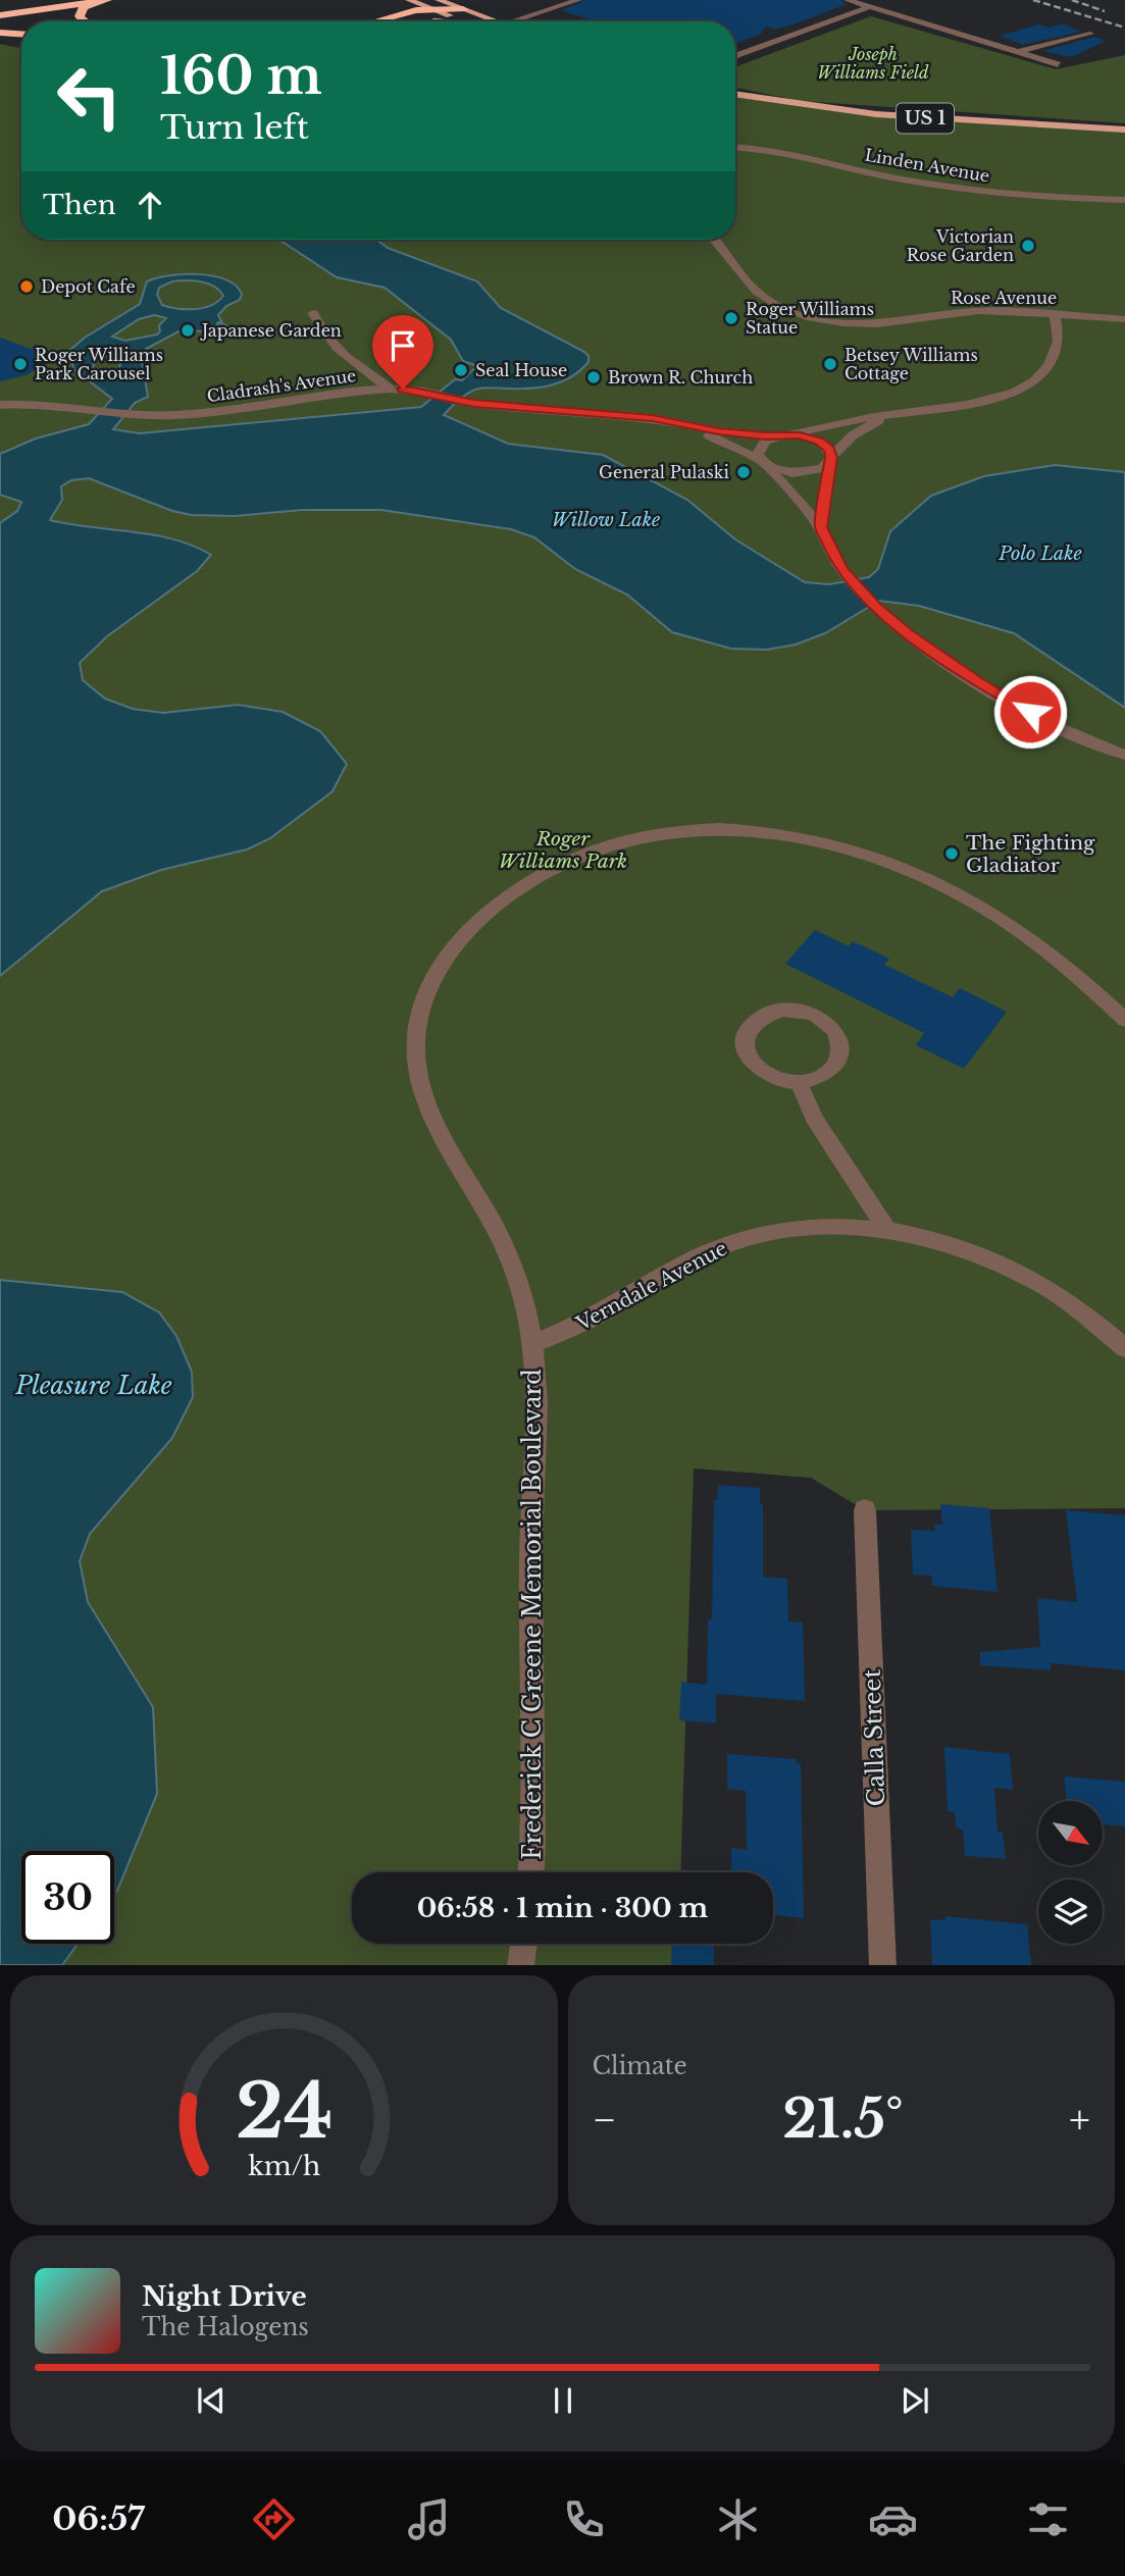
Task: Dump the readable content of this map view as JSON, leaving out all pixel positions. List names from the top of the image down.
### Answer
{
  "streets": {
    "main road": ["US 1"],
    "street": [
      "Linden Avenue",
      "Rose Avenue",
      "Cladrash's Avenue",
      "Verndale Avenue",
      "Frederick C Greene Memorial Boulevard",
      "Calla Street"
    ]
  },
  "crossings": [
    ["Verndale Avenue", "Frederick C Greene Memorial Boulevard"]
  ],
  "water": ["Willow Lake", "Polo Lake", "Pleasure Lake"],
  "parks": ["Joseph Williams Field", "Roger Williams Park"],
  "places": [
    "Victorian Rose Garden",
    "Depot Cafe",
    "Roger Williams Statue",
    "Japanese Garden",
    "Roger Williams Park Carousel",
    "Betsey Williams Cottage",
    "Seal House",
    "Brown R. Church",
    "General Pulaski",
    "The Fighting Gladiator"
  ],
  "north": "bottom right",
  "page": {
    "turn": ["160 m", "Turn left"],
    "then": "Then",
    "limit": "30",
    "trip": "06:58 · 1 min · 300 m",
    "tile": "Climate",
    "heat": ["−", "21.5°", "+"],
    "song": ["Night Drive", "The Halogens"],
    "tabs": "06:57",
    "gauge": ["24", "km/h"]
  }
}
